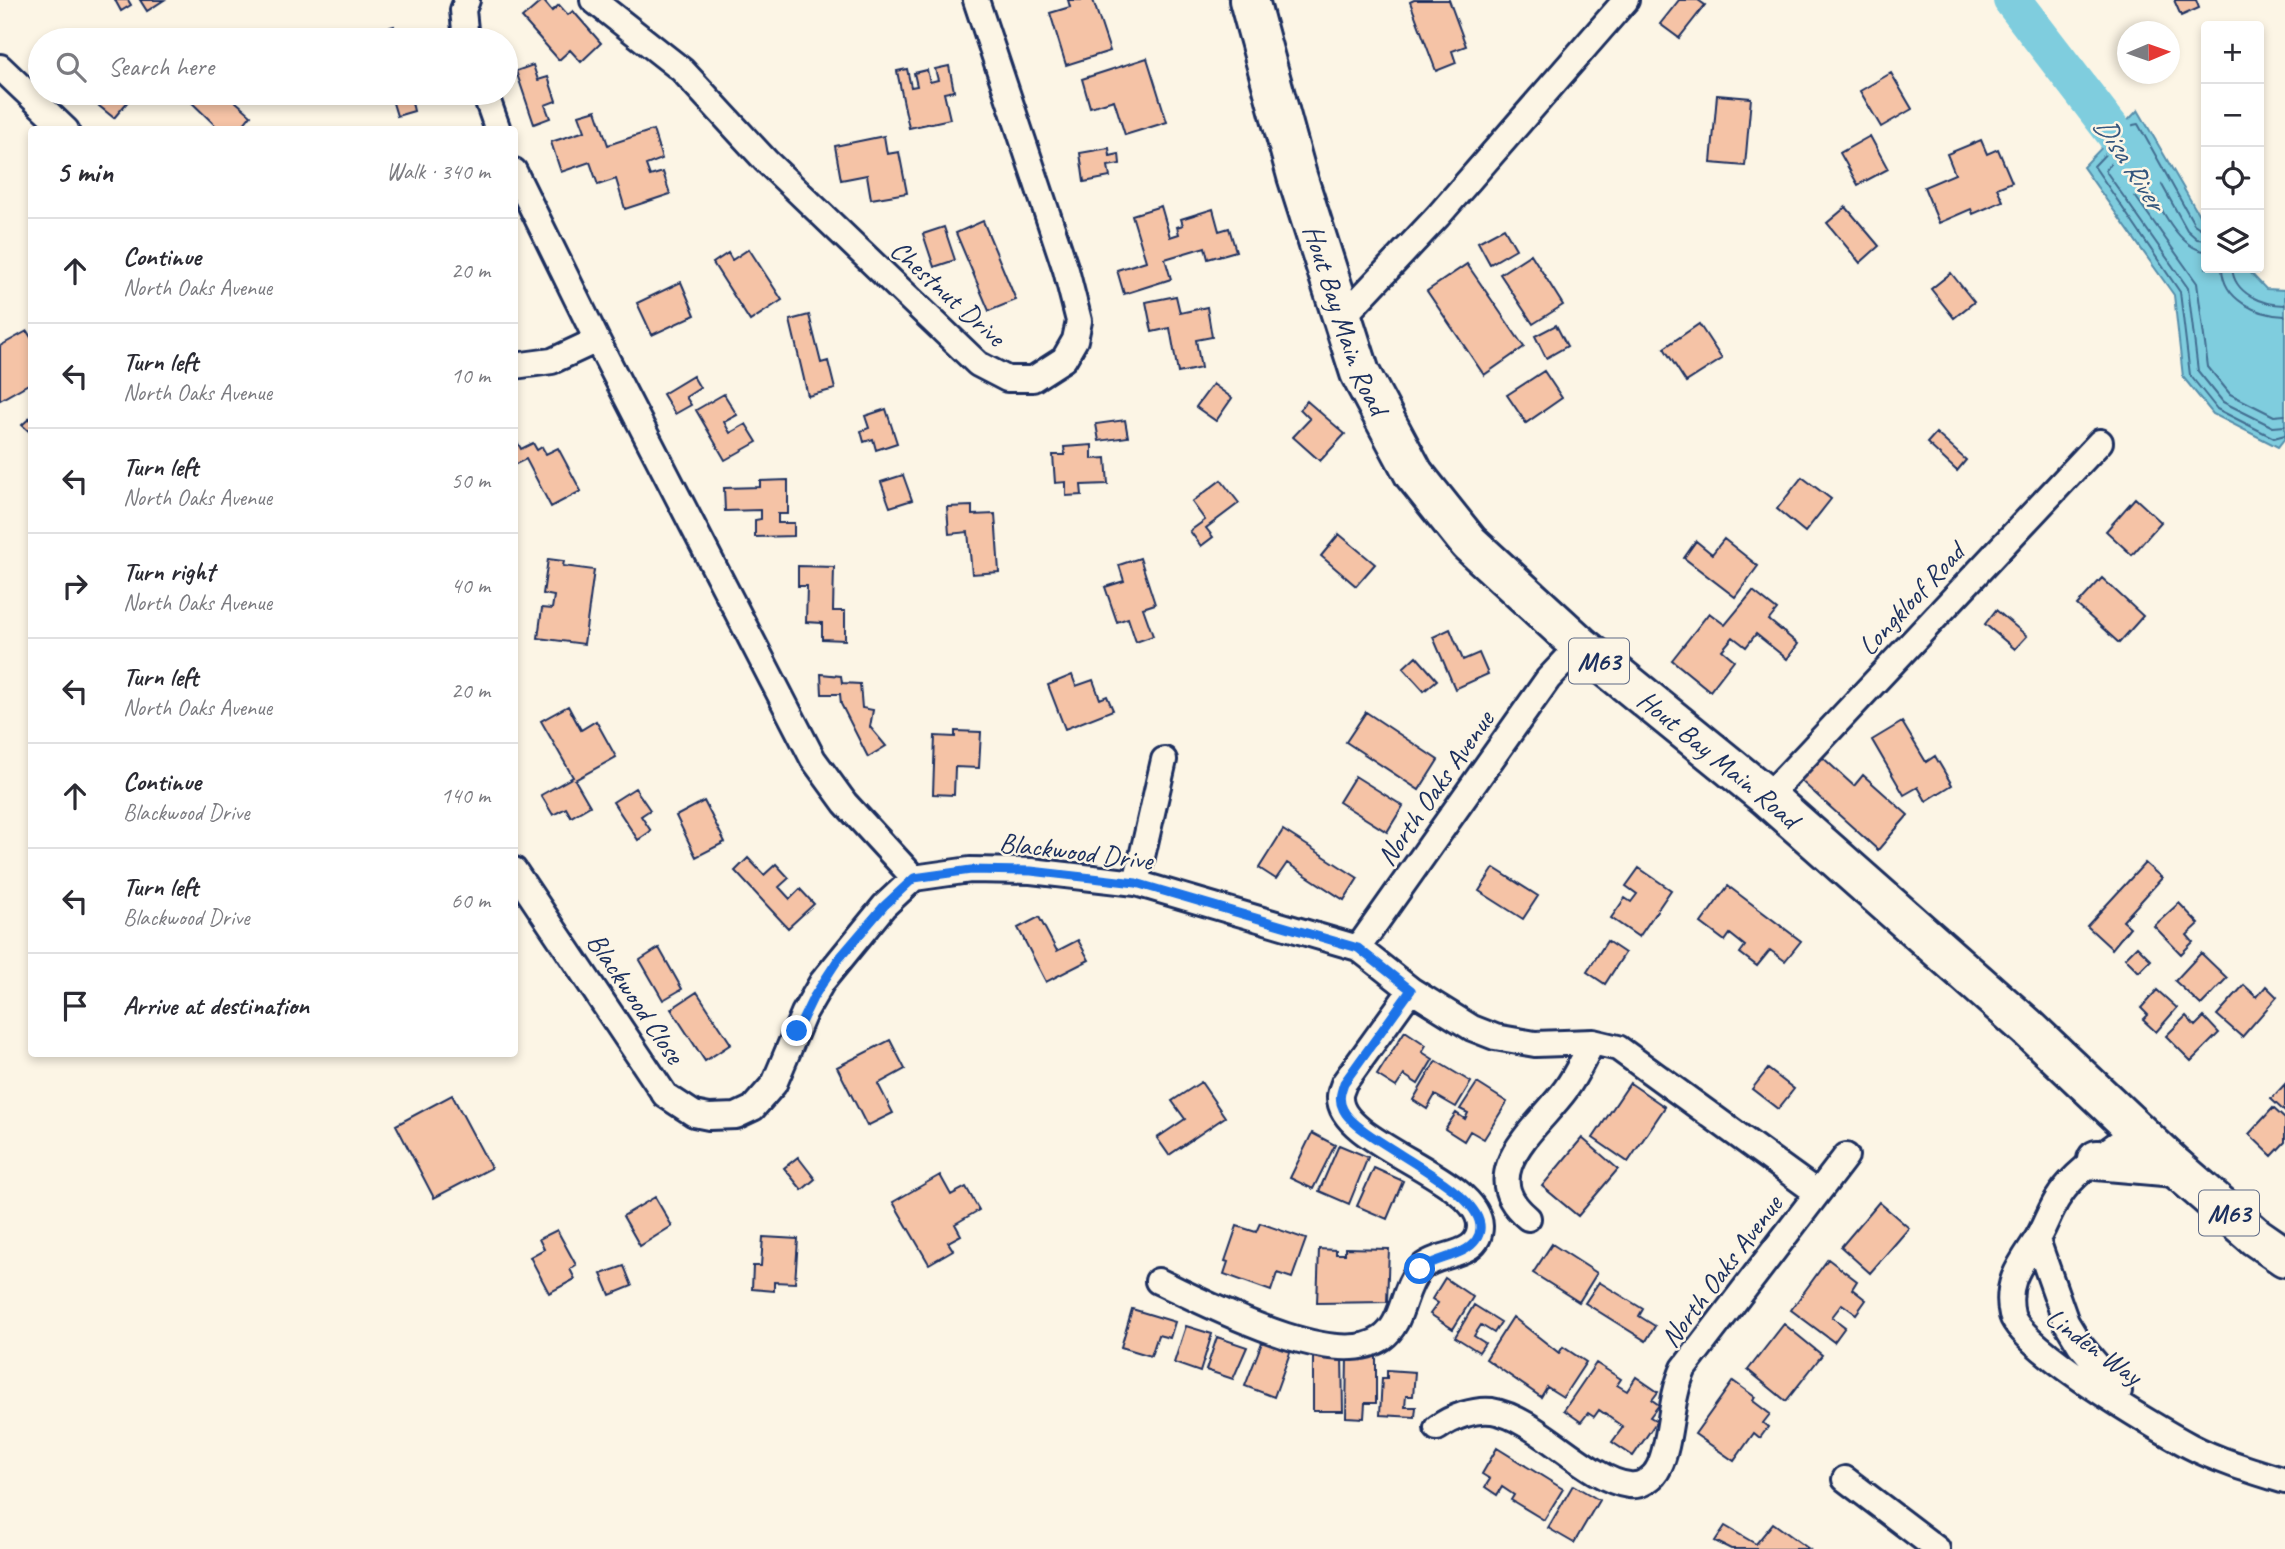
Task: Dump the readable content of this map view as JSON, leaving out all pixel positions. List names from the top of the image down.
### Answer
{
  "streets": {
    "main road": ["Hout Bay Main Road", "M63"],
    "street": [
      "Chestnut Drive",
      "Longkloof Road",
      "North Oaks Avenue",
      "Blackwood Drive",
      "Blackwood Close",
      "Linden Way"
    ]
  },
  "crossings": [
    ["Hout Bay Main Road", "Longkloof Road"],
    ["Hout Bay Main Road", "North Oaks Avenue"],
    ["Hout Bay Main Road", "Linden Way"],
    ["North Oaks Avenue", "Blackwood Drive"],
    ["Blackwood Drive", "Blackwood Close"]
  ],
  "water": ["Disa River"],
  "north": "right",
  "page": {
    "map_buttons": ["+", "−"],
    "search": "Search here",
    "heading": ["5 min", "Walk · 340 m"],
    "list": [
      ["Continue", "North Oaks Avenue", "20 m"],
      ["Turn left", "North Oaks Avenue", "10 m"],
      ["Turn left", "North Oaks Avenue", "50 m"],
      ["Turn right", "North Oaks Avenue", "40 m"],
      ["Turn left", "North Oaks Avenue", "20 m"],
      ["Continue", "Blackwood Drive", "140 m"],
      ["Turn left", "Blackwood Drive", "60 m"],
      "Arrive at destination"
    ]
  }
}
